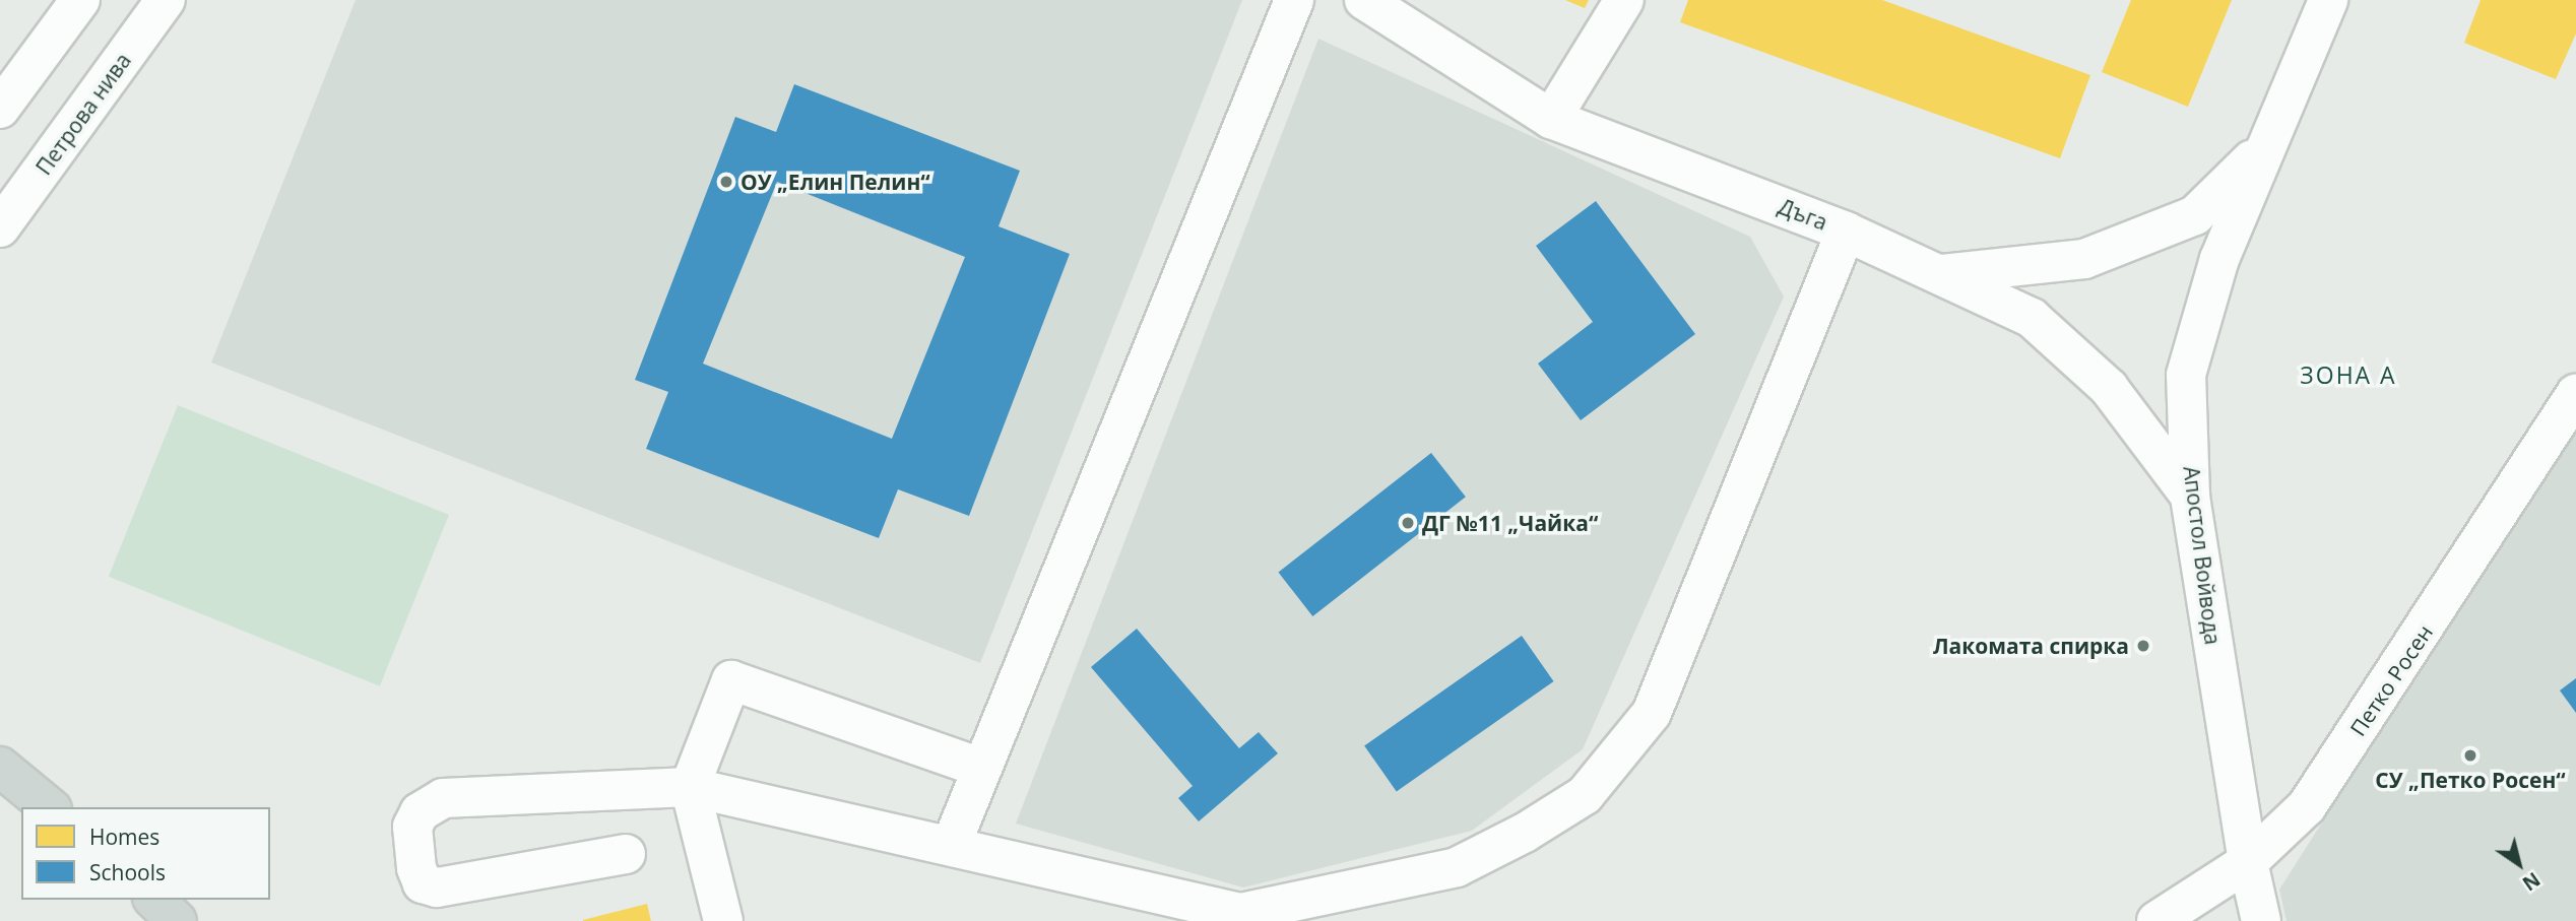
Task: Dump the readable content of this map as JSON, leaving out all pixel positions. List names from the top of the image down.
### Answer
{
  "streets": {
    "street": [
      "Петрова нива",
      "Дъга",
      "Апостол Войвода",
      "Петко Росен"
    ]
  },
  "crossings": [
    ["Дъга", "Апостол Войвода"],
    ["Апостол Войвода", "Петко Росен"]
  ],
  "districts": ["ЗОНА А"],
  "places": [
    "ОУ „Елин Пелин“",
    "ДГ №11 „Чайка“",
    "Лакомата спирка",
    "СУ „Петко Росен“"
  ],
  "legend": ["Homes", "Schools"],
  "north": "bottom right"
}
